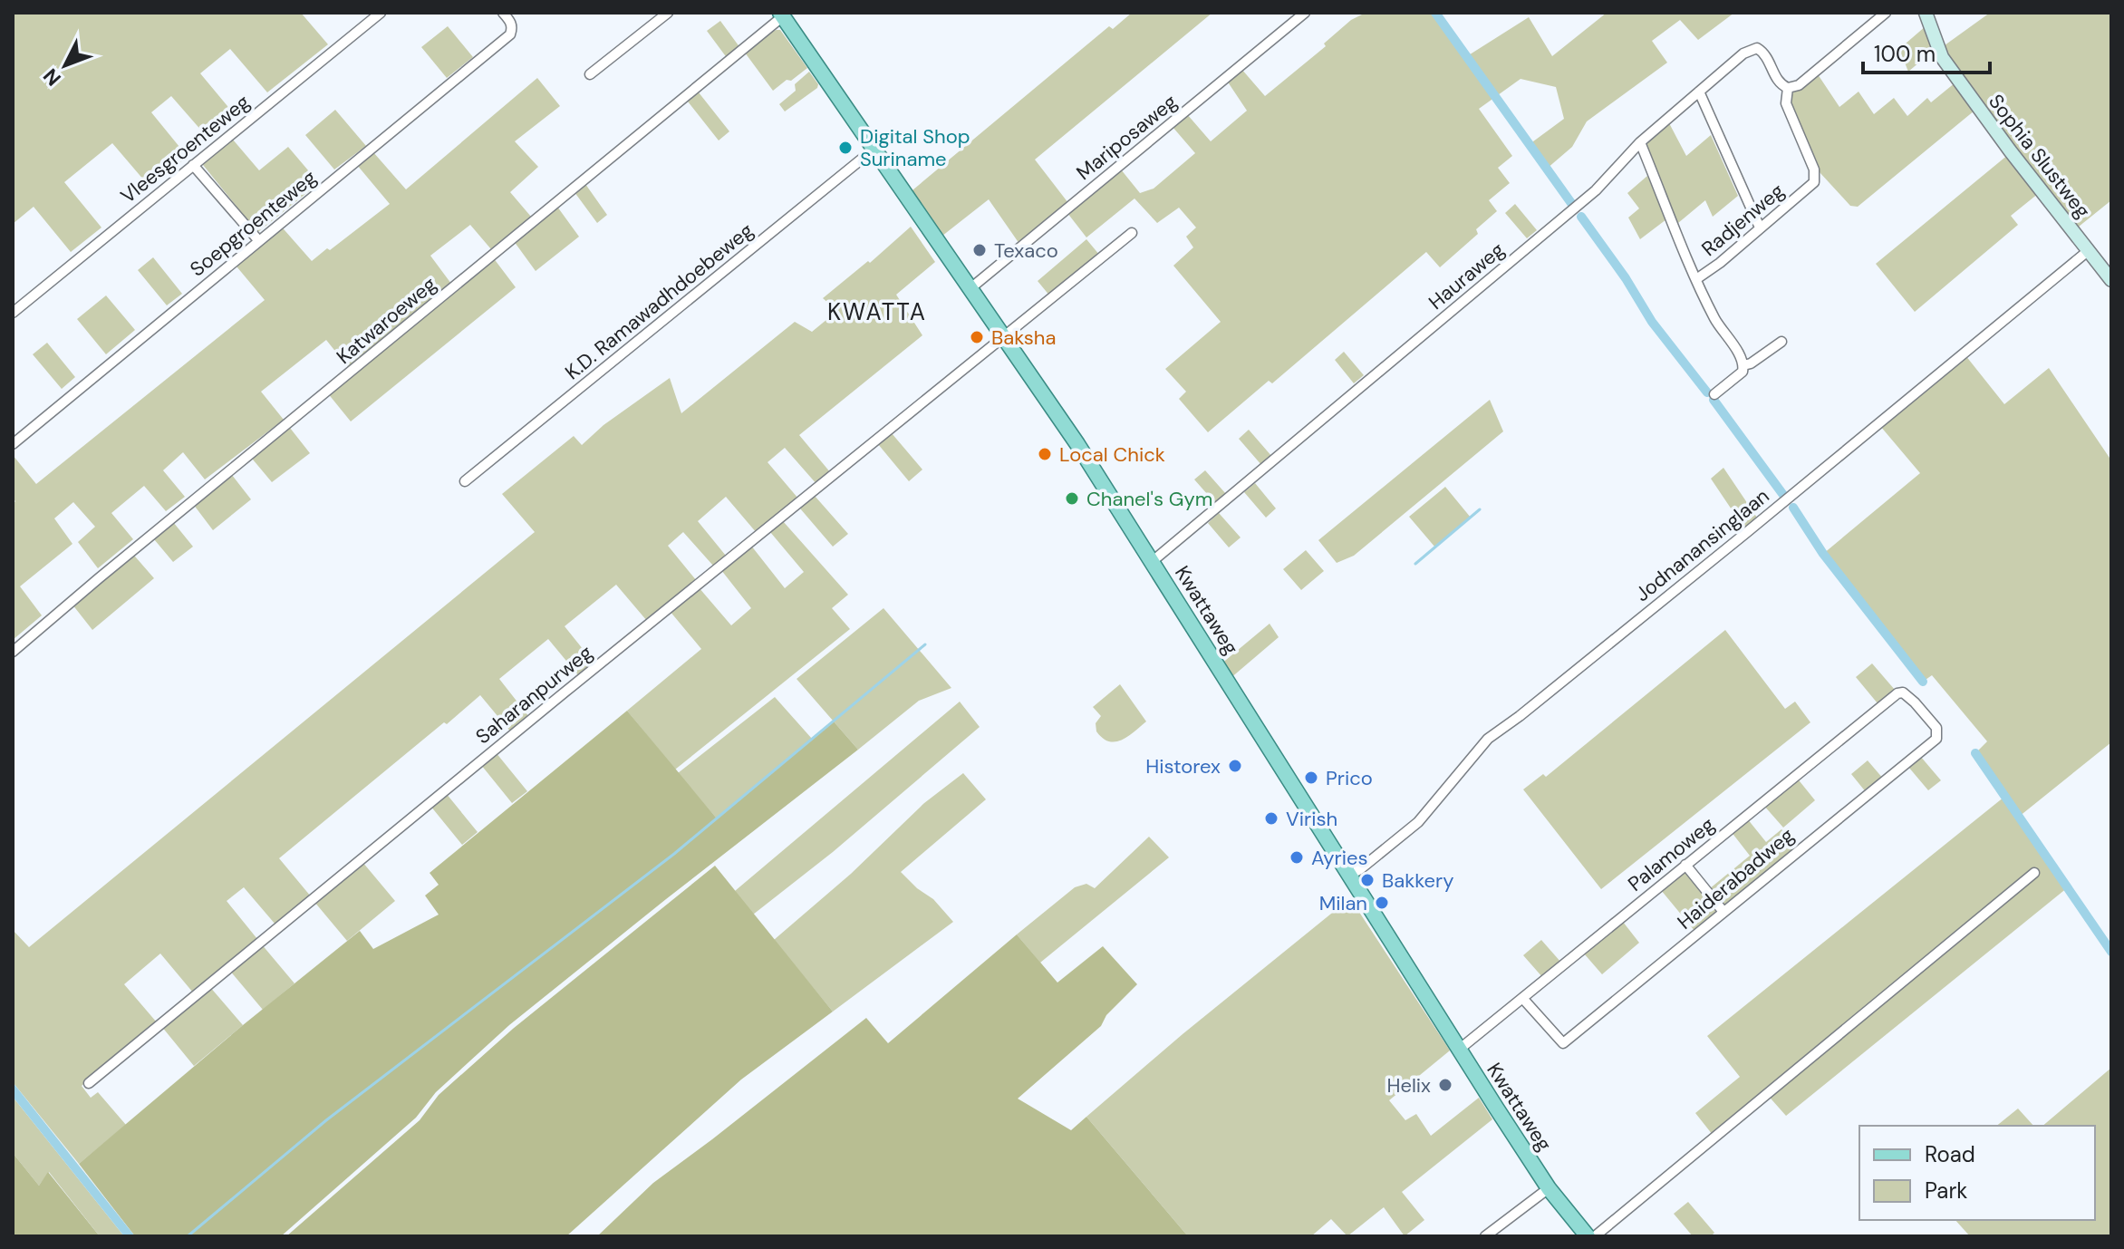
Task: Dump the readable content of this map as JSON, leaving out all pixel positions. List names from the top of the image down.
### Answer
{
  "streets": {
    "main road": ["Kwattaweg"],
    "street": [
      "Mariposaweg",
      "Vleesgroenteweg",
      "Sophia Slustweg",
      "Radjenweg",
      "Soepgroenteweg",
      "Hauraweg",
      "K.D. Ramawadhdoebeweg",
      "Katwaroeweg",
      "Jodnanansinglaan",
      "Saharanpurweg",
      "Palamoweg",
      "Haiderabadweg"
    ]
  },
  "crossings": [
    ["Mariposaweg", "Kwattaweg"],
    ["Sophia Slustweg", "Jodnanansinglaan"],
    ["Radjenweg", "Hauraweg"],
    ["Hauraweg", "Kwattaweg"],
    ["K.D. Ramawadhdoebeweg", "Kwattaweg"],
    ["Katwaroeweg", "Kwattaweg"],
    ["Jodnanansinglaan", "Kwattaweg"],
    ["Kwattaweg", "Saharanpurweg"],
    ["Kwattaweg", "Palamoweg"],
    ["Palamoweg", "Haiderabadweg"]
  ],
  "districts": ["KWATTA"],
  "places": [
    "Digital Shop Suriname",
    "Texaco",
    "Baksha",
    "Local Chick",
    "Chanel's Gym",
    "Historex",
    "Prico",
    "Virish",
    "Ayries",
    "Bakkery",
    "Milan",
    "Helix"
  ],
  "legend": ["Road", "Park"],
  "scale_bar": "100 m",
  "north": "bottom left"
}
